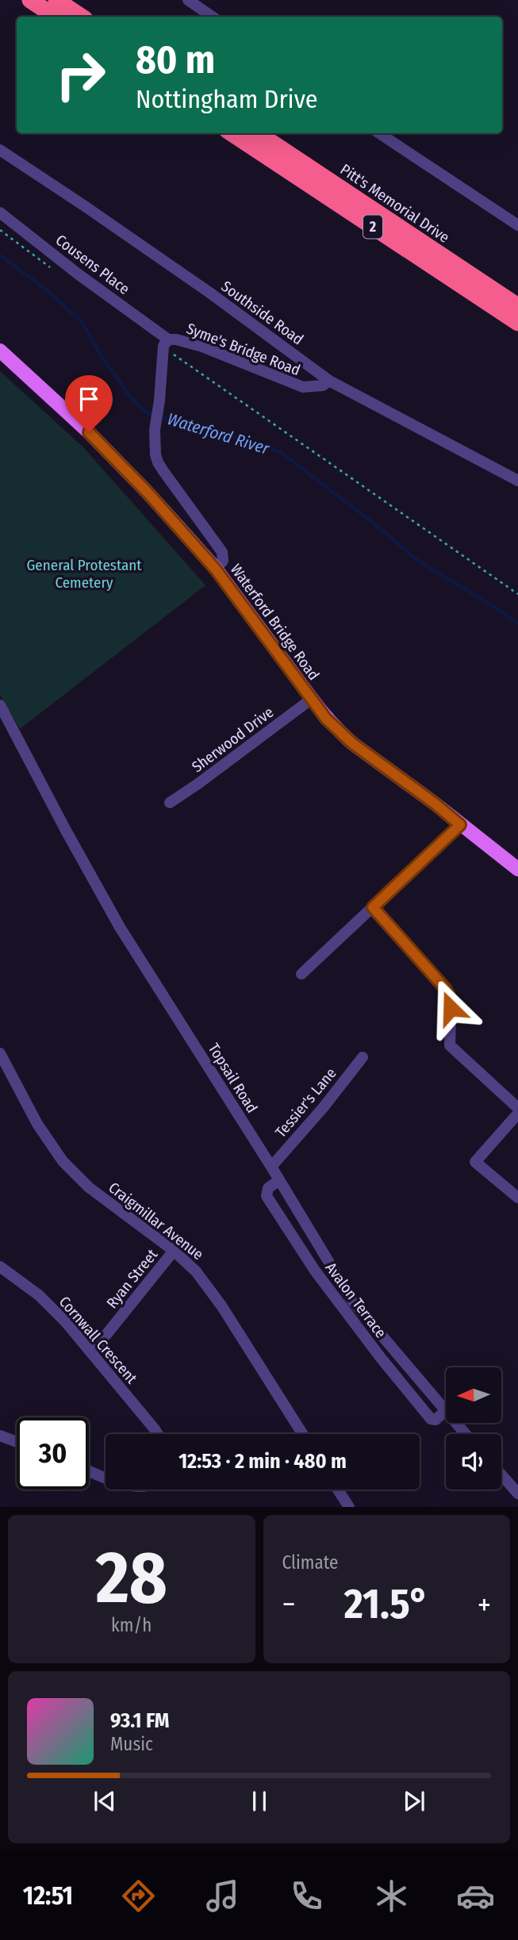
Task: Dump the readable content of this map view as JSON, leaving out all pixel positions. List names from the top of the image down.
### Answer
{
  "streets": {
    "highway": ["Pitt's Memorial Drive", "2"],
    "main road": ["Waterford Bridge Road"],
    "street": [
      "Cousens Place",
      "Southside Road",
      "Syme's Bridge Road",
      "Sherwood Drive",
      "Topsail Road",
      "Tessier's Lane",
      "Craigmillar Avenue",
      "Ryan Street",
      "Avalon Terrace",
      "Cornwall Crescent"
    ]
  },
  "crossings": [
    ["Cousens Place", "Syme's Bridge Road"],
    ["Southside Road", "Syme's Bridge Road"],
    ["Syme's Bridge Road", "Waterford Bridge Road"],
    ["Waterford Bridge Road", "Sherwood Drive"],
    ["Topsail Road", "Tessier's Lane"],
    ["Topsail Road", "Avalon Terrace"],
    ["Craigmillar Avenue", "Ryan Street"],
    ["Ryan Street", "Cornwall Crescent"]
  ],
  "water": ["Waterford River"],
  "parks": ["General Protestant Cemetery"],
  "north": "left",
  "page": {
    "turn": ["80 m", "Nottingham Drive"],
    "limit": "30",
    "trip": "12:53 · 2 min · 480 m",
    "tile": [
      ["28", "km/h"],
      "Climate"
    ],
    "heat": ["−", "21.5°", "+"],
    "song": ["93.1 FM", "Music"],
    "tabs": "12:51"
  }
}
